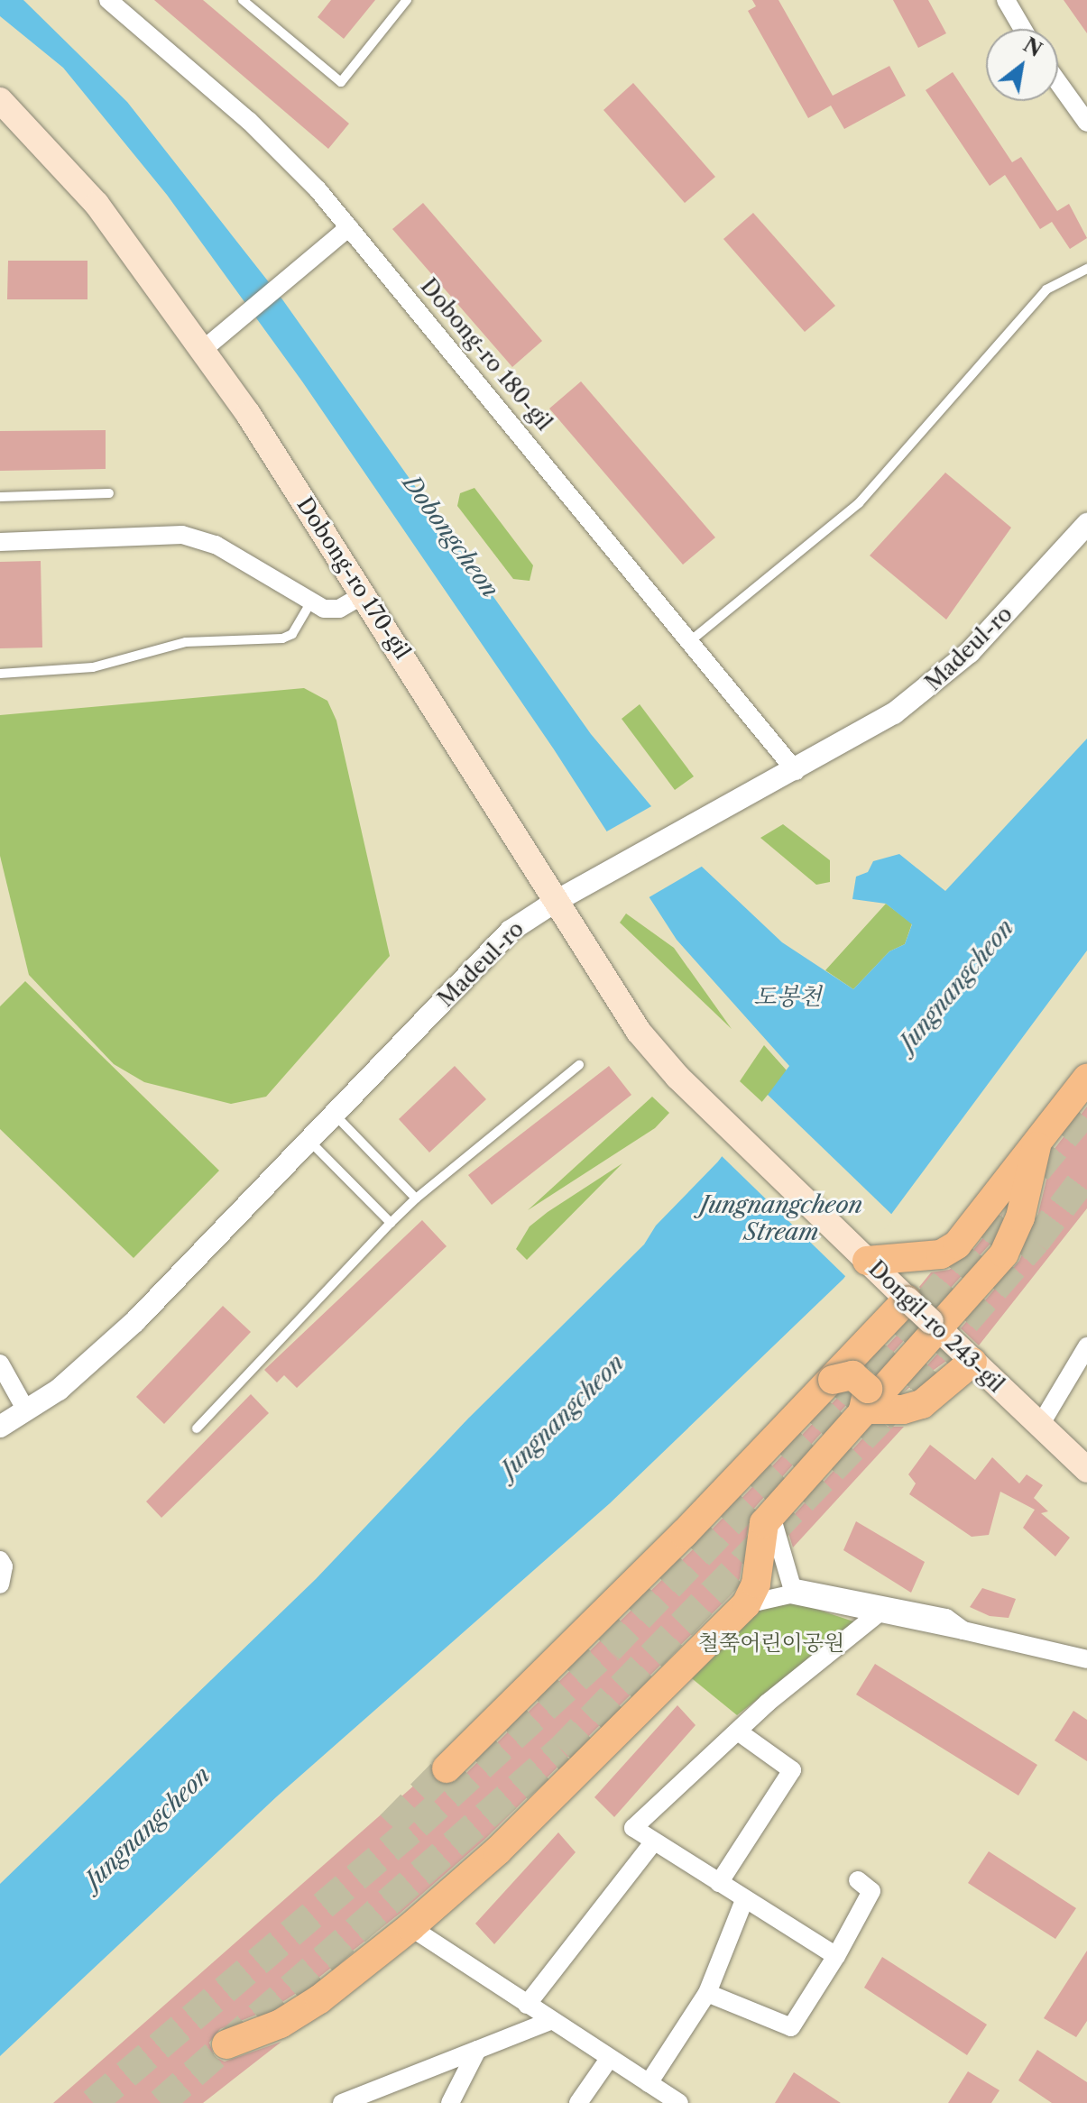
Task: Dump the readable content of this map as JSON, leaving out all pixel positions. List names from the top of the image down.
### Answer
{
  "streets": {
    "main road": ["Dobong-ro 170-gil", "Dongil-ro 243-gil"],
    "street": ["Dobong-ro 180-gil", "Madeul-ro"]
  },
  "crossings": [
    ["Dobong-ro 180-gil", "Madeul-ro"],
    ["Dobong-ro 170-gil", "Madeul-ro"],
    ["Dobong-ro 170-gil", "Dongil-ro 243-gil"]
  ],
  "water": [
    "Dobongcheon",
    "Jungnangcheon",
    "도봉천",
    "Jungnangcheon Stream"
  ],
  "parks": ["철쭉어린이공원"],
  "north": "top right"
}
